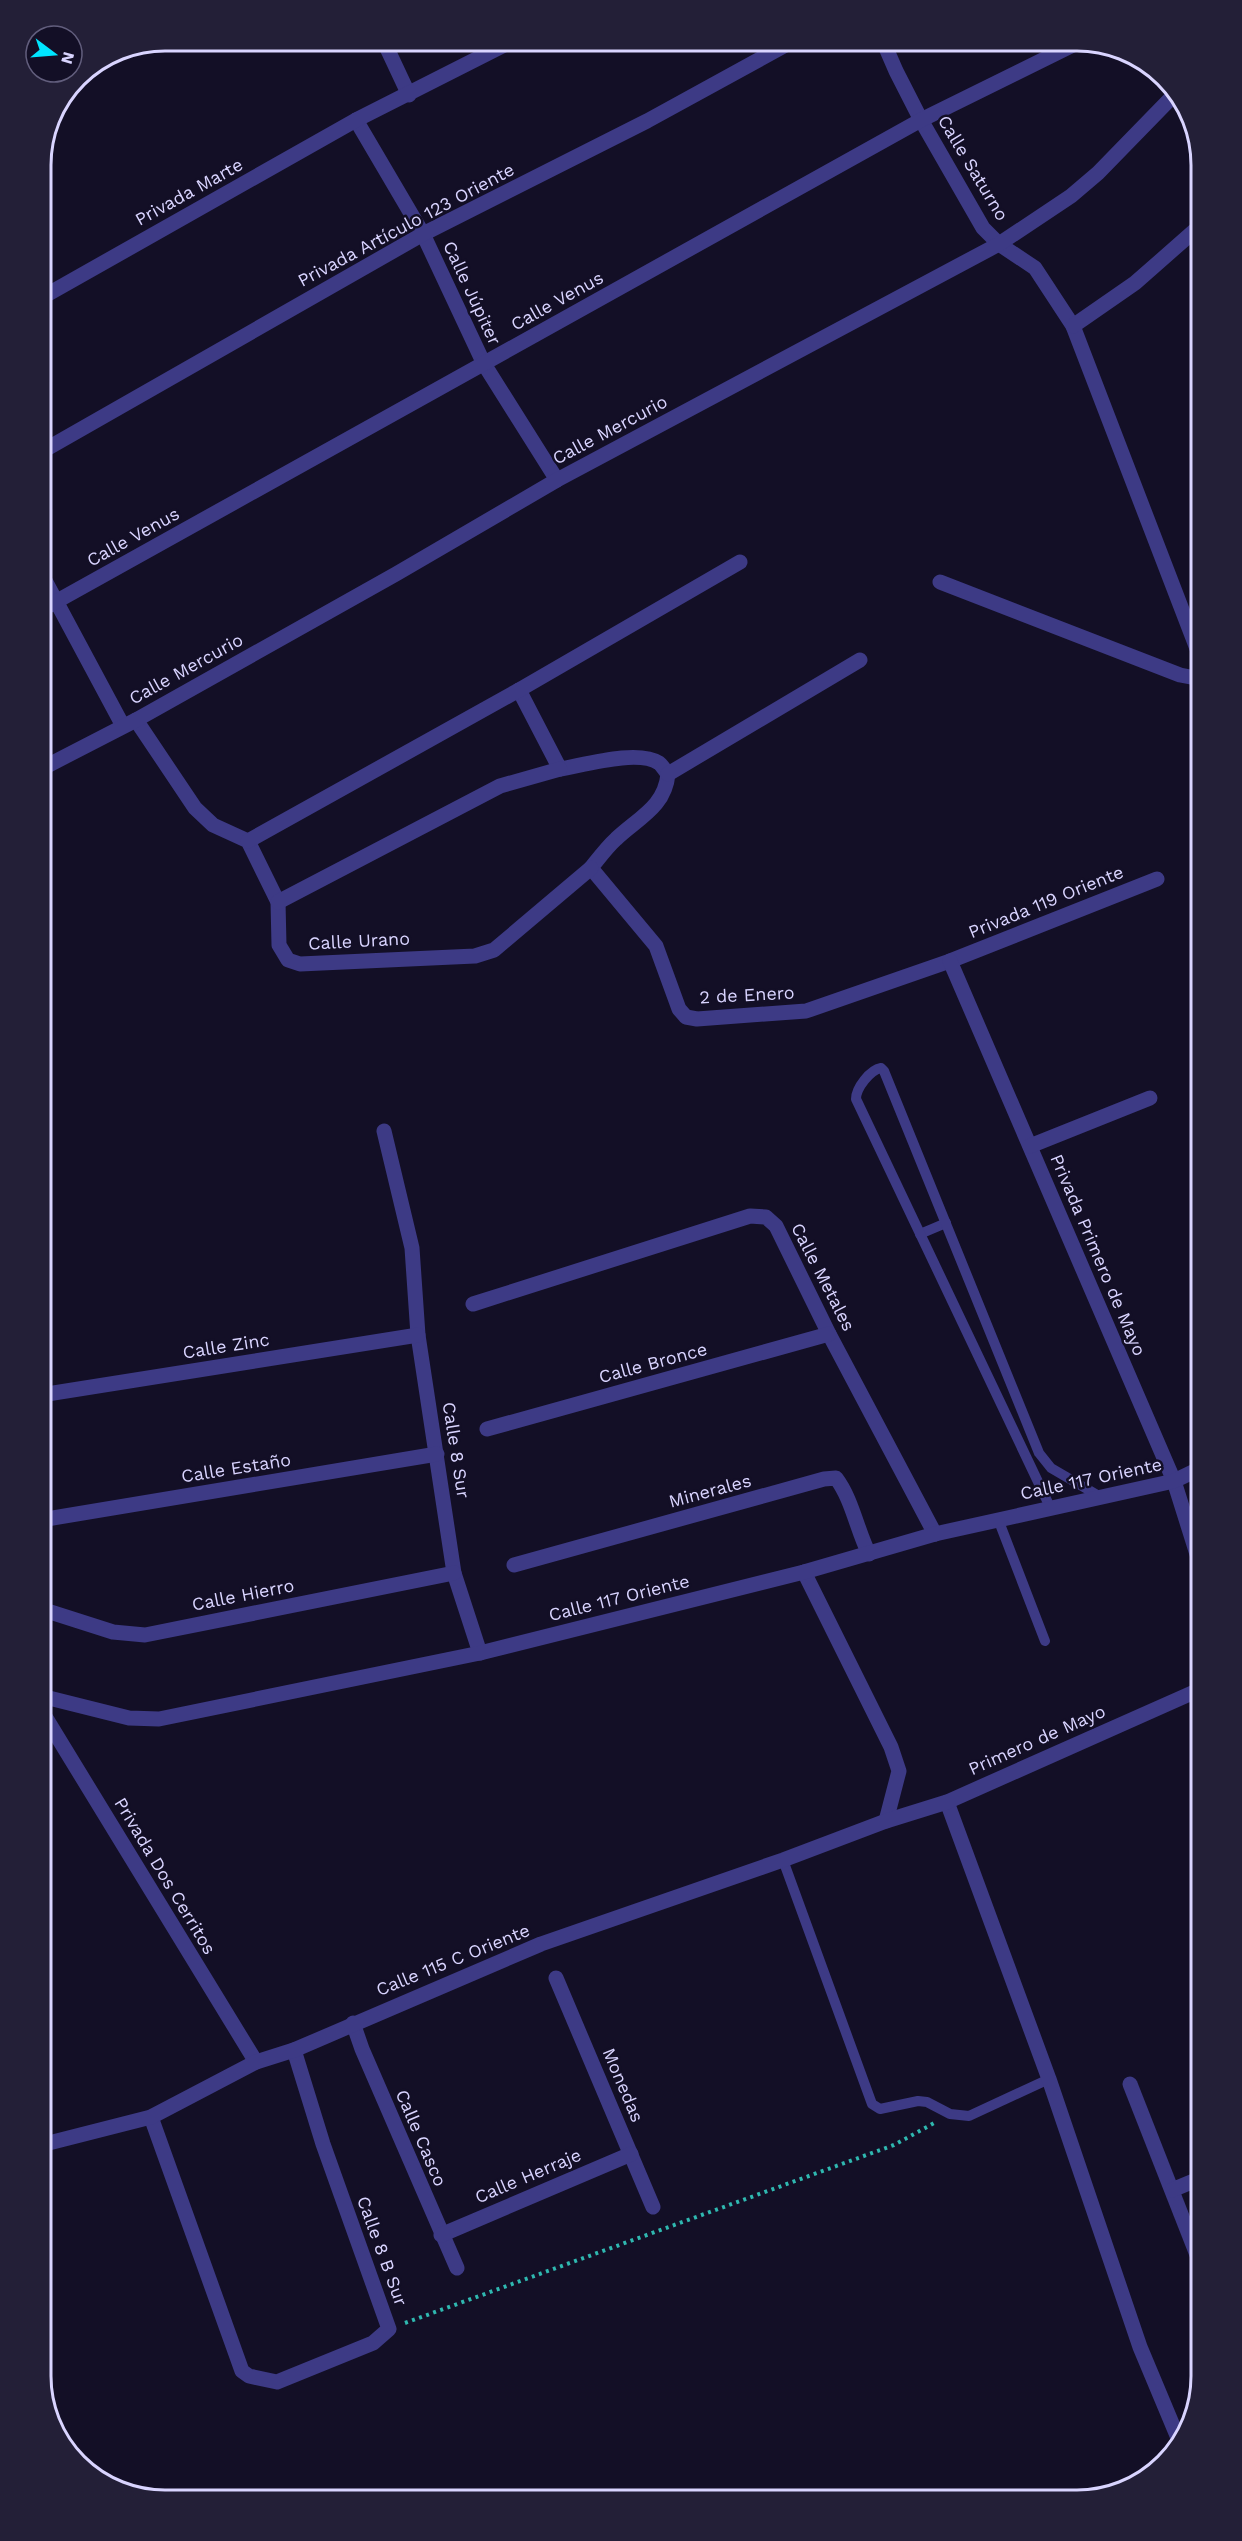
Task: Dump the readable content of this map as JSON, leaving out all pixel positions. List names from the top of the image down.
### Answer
{
  "streets": {
    "street": [
      "Calle Saturno",
      "Privada Marte",
      "Privada Artículo 123 Oriente",
      "Calle Júpiter",
      "Calle Venus",
      "Calle Mercurio",
      "Privada 119 Oriente",
      "Calle Urano",
      "2 de Enero",
      "Privada Primero de Mayo",
      "Calle Metales",
      "Calle Zinc",
      "Calle Bronce",
      "Calle 8 Sur",
      "Calle Estaño",
      "Calle 117 Oriente",
      "Minerales",
      "Calle Hierro",
      "Primero de Mayo",
      "Privada Dos Cerritos",
      "Calle 115 C Oriente",
      "Monedas",
      "Calle Casco",
      "Calle Herraje",
      "Calle 8 B Sur"
    ]
  },
  "crossings": [
    ["Calle Saturno", "Calle Venus"],
    ["Calle Saturno", "Calle Mercurio"],
    ["Privada Marte", "Calle Júpiter"],
    ["Privada Artículo 123 Oriente", "Calle Júpiter"],
    ["Calle Júpiter", "Calle Venus"],
    ["Calle Júpiter", "Calle Mercurio"],
    ["Privada 119 Oriente", "2 de Enero"],
    ["Privada 119 Oriente", "Privada Primero de Mayo"],
    ["Calle Urano", "2 de Enero"],
    ["2 de Enero", "Privada Primero de Mayo"],
    ["Privada Primero de Mayo", "Calle 117 Oriente"],
    ["Calle Metales", "Calle Bronce"],
    ["Calle Metales", "Calle 117 Oriente"],
    ["Calle Zinc", "Calle 8 Sur"],
    ["Calle 8 Sur", "Calle Estaño"],
    ["Calle 8 Sur", "Calle 117 Oriente"],
    ["Calle 8 Sur", "Calle Hierro"],
    ["Calle 117 Oriente", "Minerales"],
    ["Primero de Mayo", "Calle 115 C Oriente"],
    ["Privada Dos Cerritos", "Calle 115 C Oriente"],
    ["Calle 115 C Oriente", "Calle Casco"],
    ["Calle 115 C Oriente", "Calle 8 B Sur"],
    ["Monedas", "Calle Herraje"],
    ["Calle Casco", "Calle Herraje"]
  ],
  "north": "right"
}
